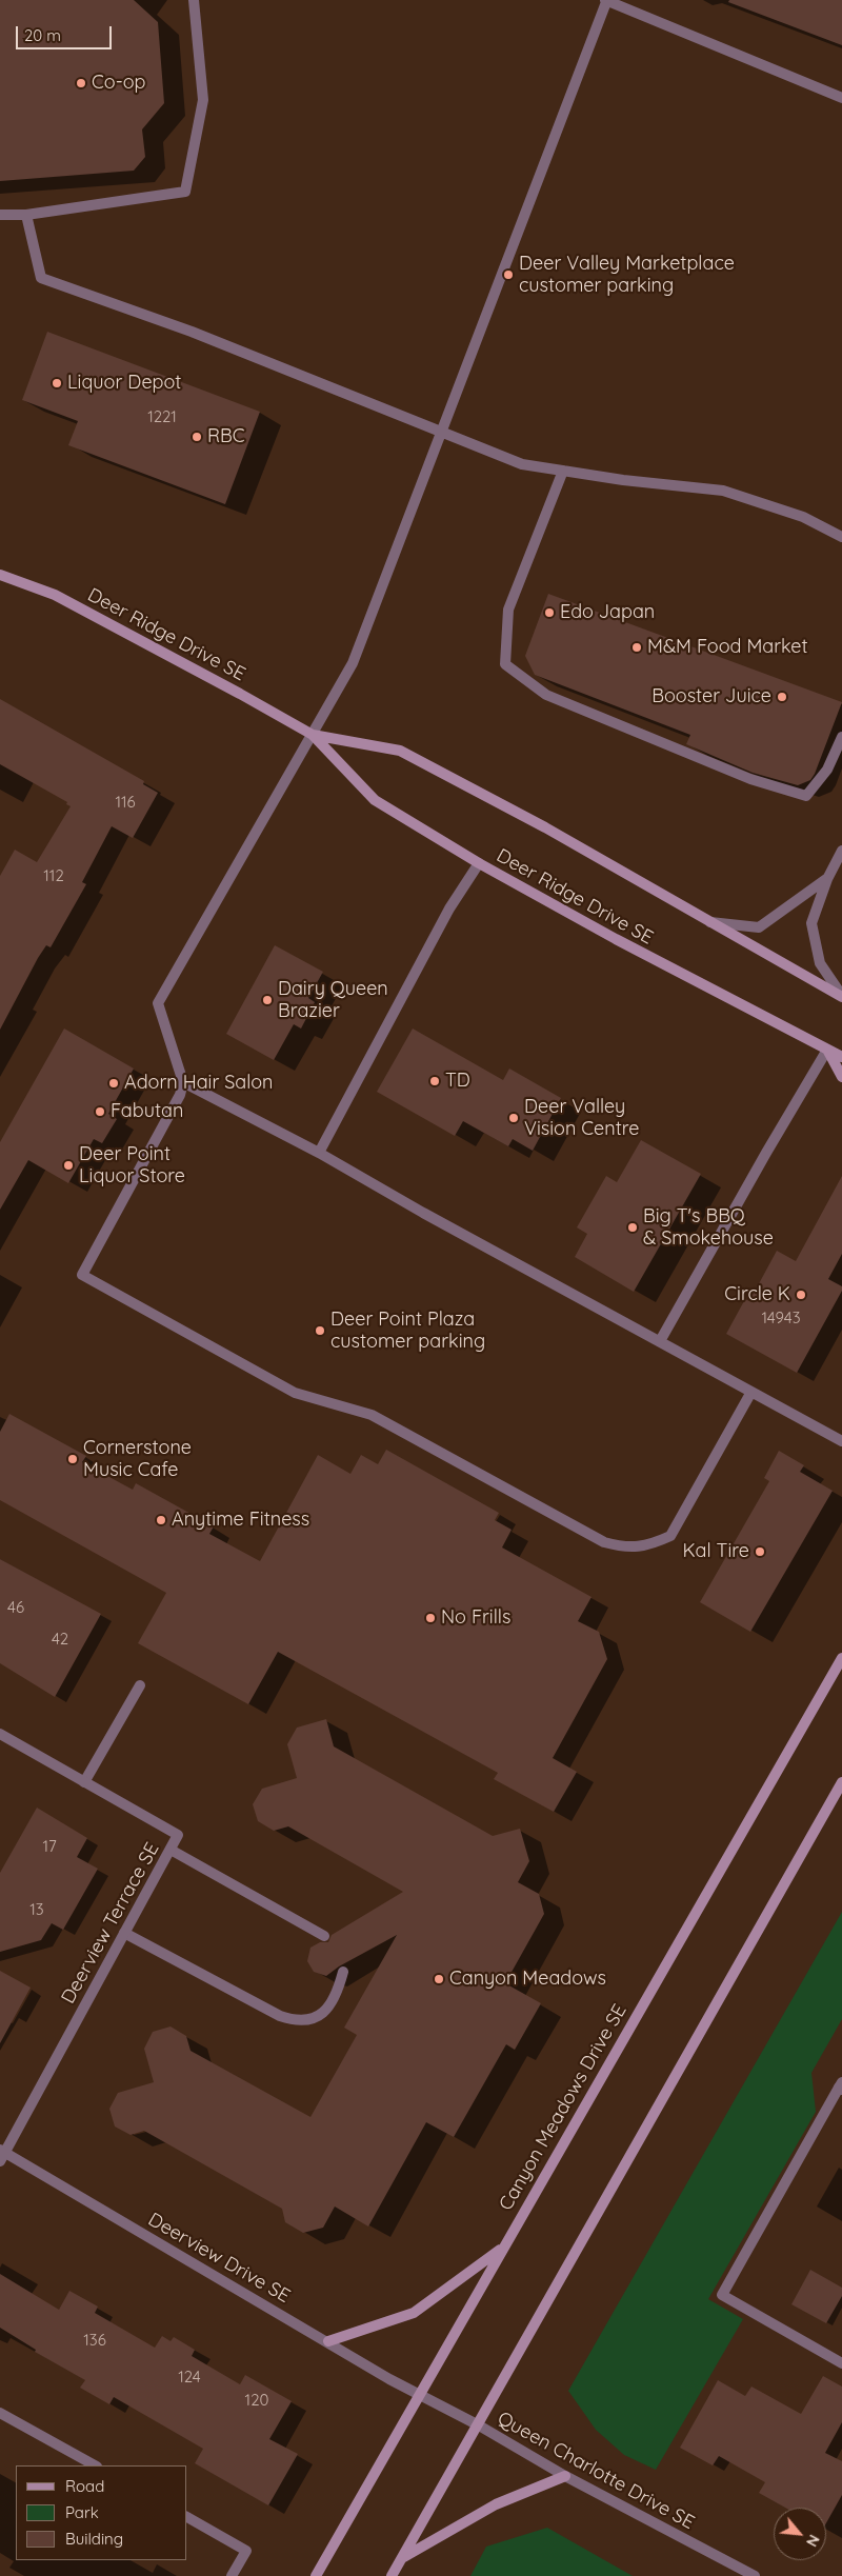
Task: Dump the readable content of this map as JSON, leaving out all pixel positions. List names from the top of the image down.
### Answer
{
  "streets": {
    "street": [
      "Deer Ridge Drive SE",
      "Deerview Terrace SE",
      "Canyon Meadows Drive SE",
      "Deerview Drive SE",
      "Queen Charlotte Drive SE"
    ]
  },
  "crossings": [
    ["Deerview Terrace SE", "Deerview Drive SE"],
    ["Canyon Meadows Drive SE", "Deerview Drive SE"],
    ["Canyon Meadows Drive SE", "Queen Charlotte Drive SE"],
    ["Deerview Drive SE", "Queen Charlotte Drive SE"]
  ],
  "places": [
    "Co-op",
    "Deer Valley Marketplace customer parking",
    "Liquor Depot",
    "RBC",
    "Edo Japan",
    "M&M Food Market",
    "Booster Juice",
    "Dairy Queen Brazier",
    "TD",
    "Adorn Hair Salon",
    "Fabutan",
    "Deer Valley Vision Centre",
    "Deer Point Liquor Store",
    "Big T's BBQ & Smokehouse",
    "Circle K",
    "Deer Point Plaza customer parking",
    "Cornerstone Music Cafe",
    "Anytime Fitness",
    "Kal Tire",
    "No Frills",
    "Canyon Meadows"
  ],
  "house_numbers": [
    "1221",
    "116",
    "112",
    "14943",
    "46",
    "42",
    "17",
    "13",
    "136",
    "124",
    "120"
  ],
  "legend": ["Road", "Park", "Building"],
  "scale_bar": "20 m",
  "north": "bottom right"
}
